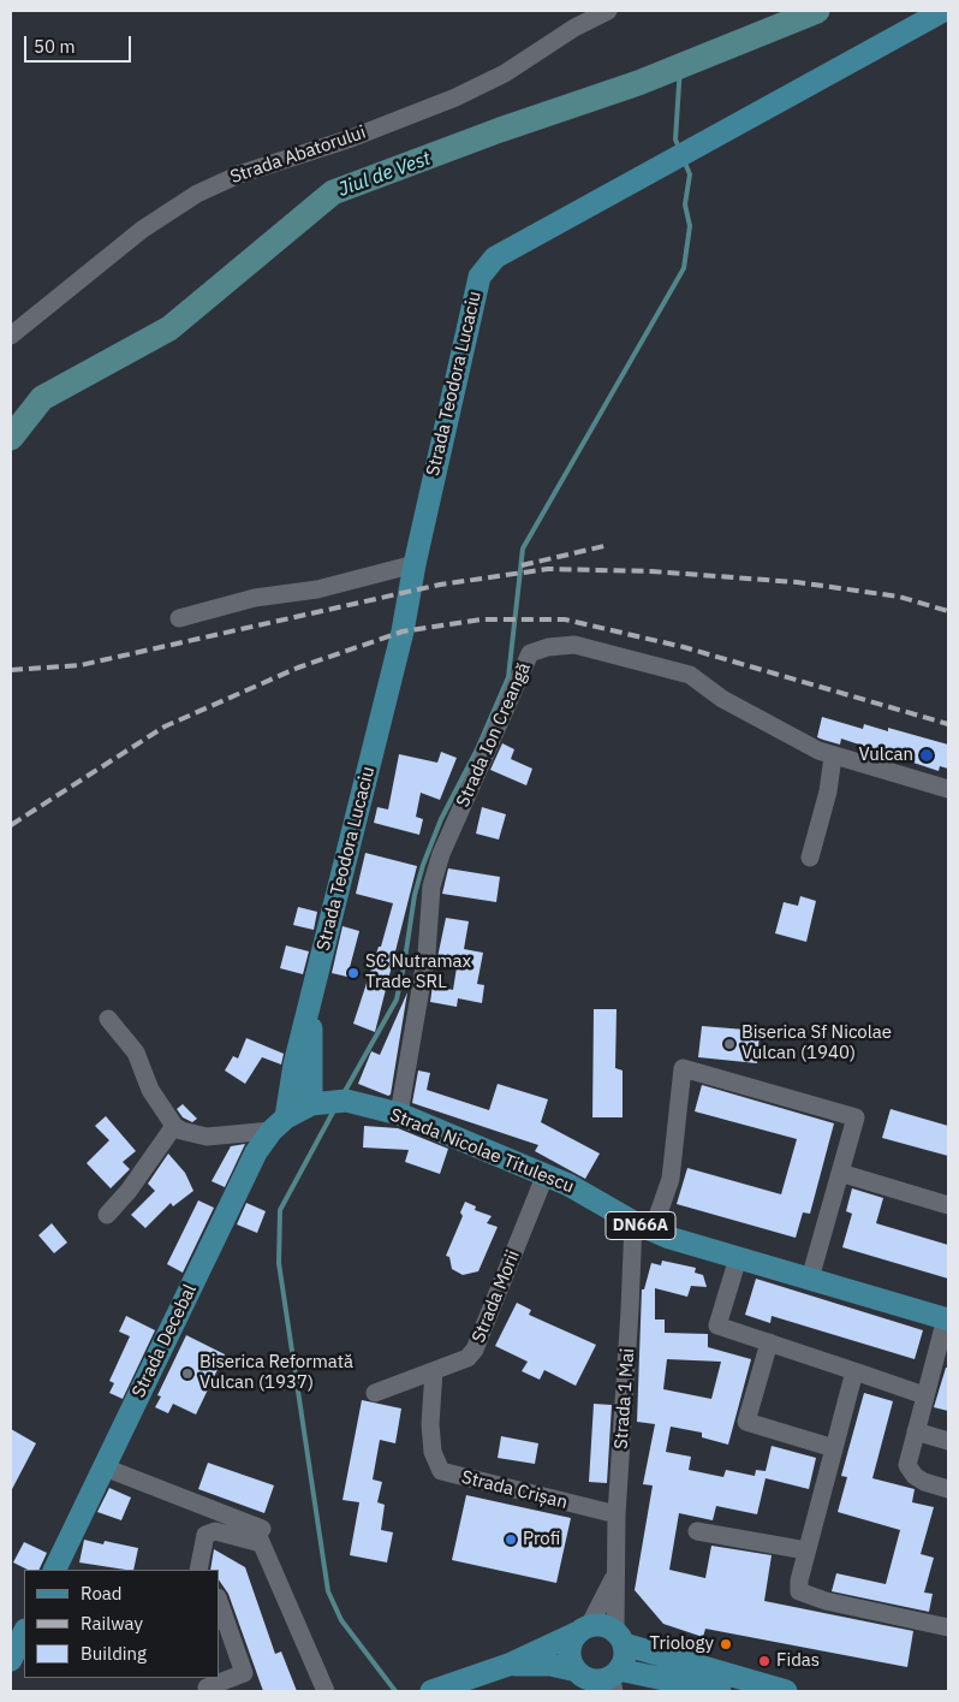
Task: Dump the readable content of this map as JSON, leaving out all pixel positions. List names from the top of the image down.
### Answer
{
  "streets": {
    "main road": [
      "Strada Teodora Lucaciu",
      "Strada Nicolae Titulescu",
      "DN66A",
      "Strada Decebal"
    ],
    "street": [
      "Strada Abatorului",
      "Strada Ion Creangă",
      "Strada Morii",
      "Strada 1 Mai",
      "Strada Crișan"
    ]
  },
  "crossings": [
    ["Strada Teodora Lucaciu", "Strada Nicolae Titulescu"],
    ["Strada Teodora Lucaciu", "Strada Decebal"],
    ["Strada Ion Creangă", "Strada Nicolae Titulescu"],
    ["Strada Nicolae Titulescu", "Strada Morii"],
    ["Strada Nicolae Titulescu", "Strada 1 Mai"],
    ["Strada Morii", "Strada Crișan"],
    ["Strada 1 Mai", "Strada Crișan"]
  ],
  "water": ["Jiul de Vest"],
  "places": [
    "Vulcan",
    "SC Nutramax Trade SRL",
    "Biserica Sf Nicolae Vulcan (1940)",
    "Biserica Reformată Vulcan (1937)",
    "Profi",
    "Triology",
    "Fidas"
  ],
  "legend": ["Road", "Railway", "Building"],
  "scale_bar": "50 m"
}
